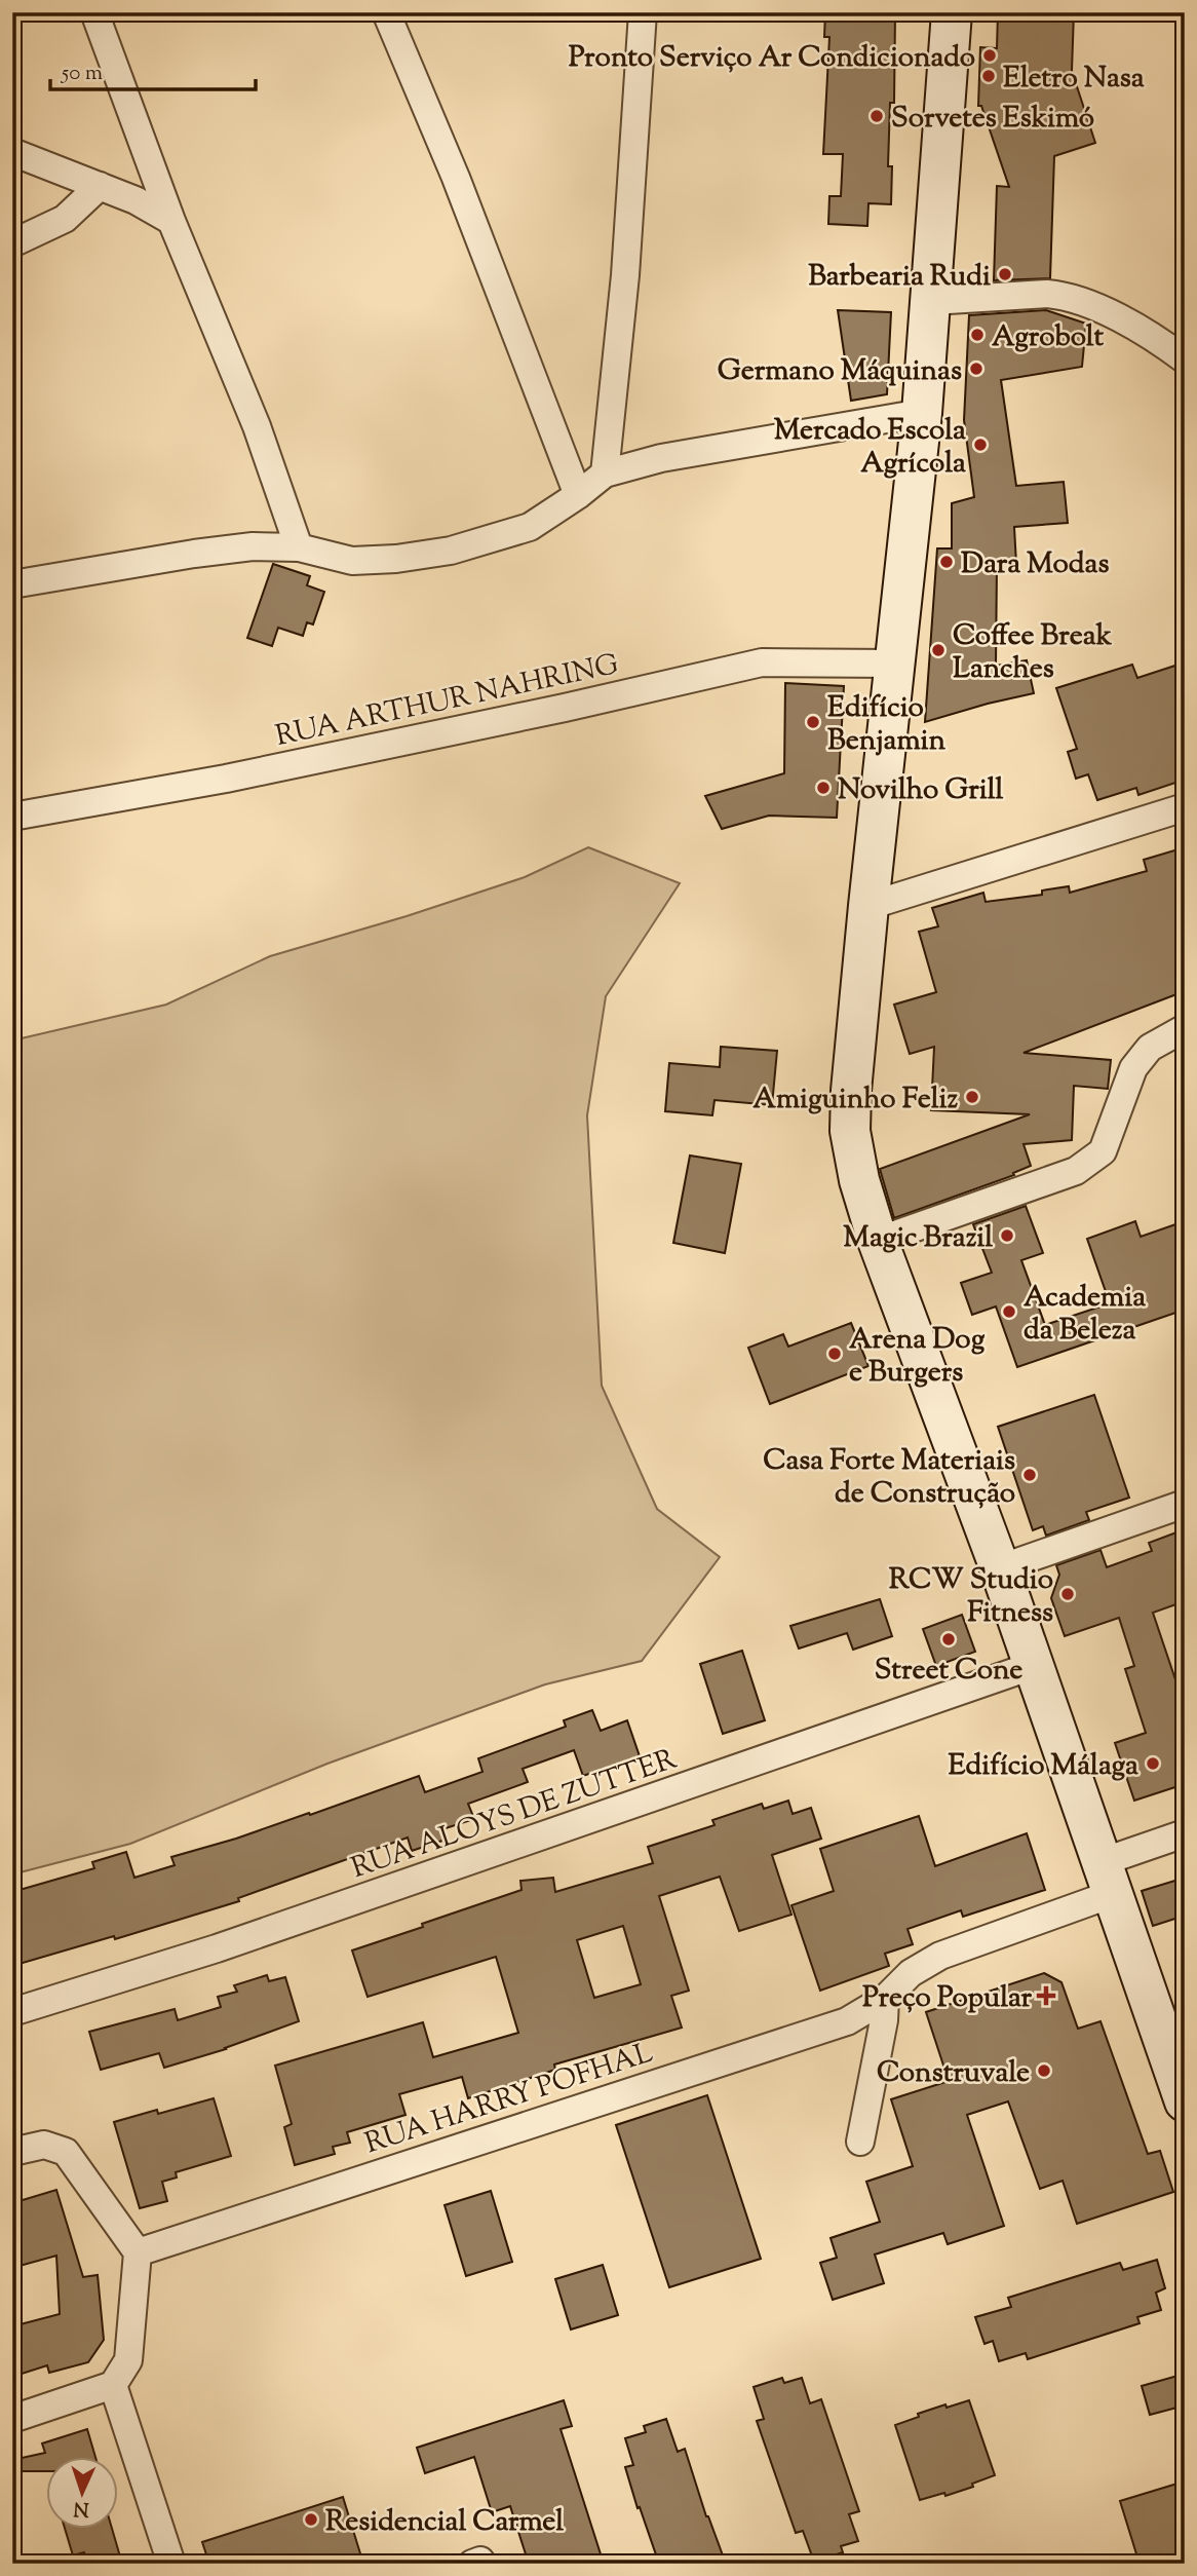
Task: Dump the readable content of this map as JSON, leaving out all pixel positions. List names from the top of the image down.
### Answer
{
  "streets": {
    "street": ["RUA ARTHUR NAHRING", "RUA ALOYS DE ZUTTER", "RUA HARRY POFHAL"]
  },
  "places": {
    "other": [
      "Pronto Serviço Ar Condicionado",
      "Eletro Nasa",
      "Sorvetes Eskimó",
      "Barbearia Rudi",
      "Agrobolt",
      "Germano Máquinas",
      "Mercado Escola Agrícola",
      "Dara Modas",
      "Coffee Break Lanches",
      "Edifício Benjamin",
      "Novilho Grill",
      "Amiguinho Feliz",
      "Magic Brazil",
      "Academia da Beleza",
      "Arena Dog e Burgers",
      "Casa Forte Materiais de Construção",
      "RCW Studio Fitness",
      "Street Cone",
      "Edifício Málaga",
      "Construvale",
      "Residencial Carmel"
    ],
    "health": ["Preço Popular"]
  },
  "scale_bar": "50 m",
  "north": "bottom"
}
